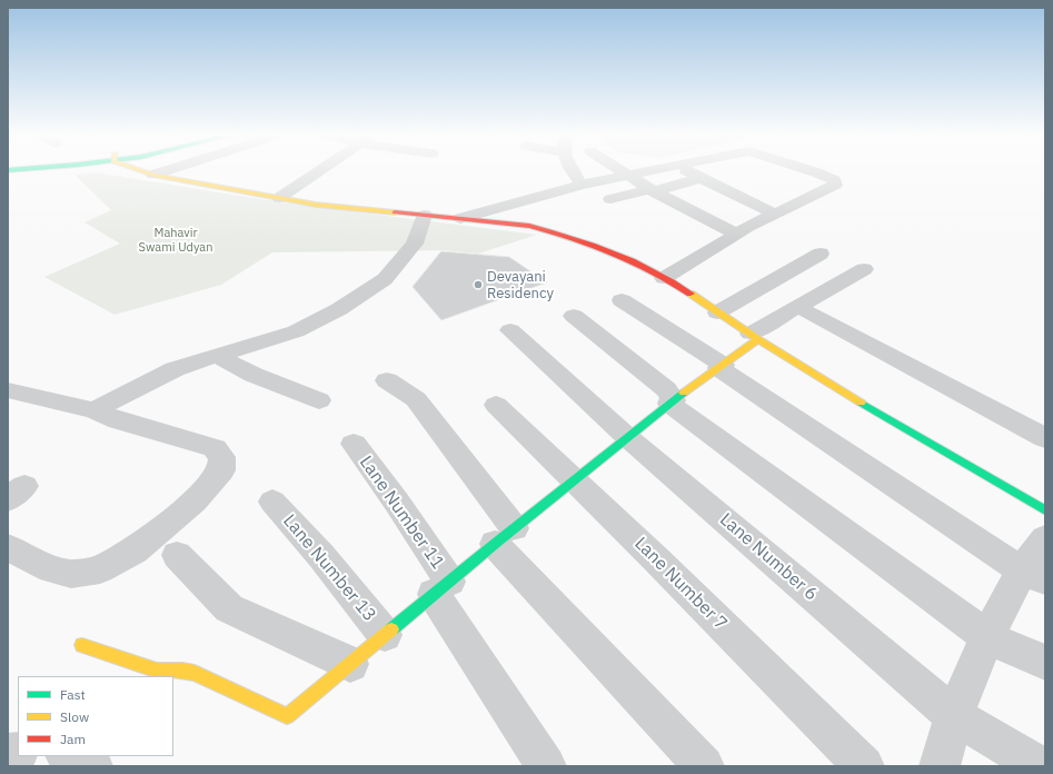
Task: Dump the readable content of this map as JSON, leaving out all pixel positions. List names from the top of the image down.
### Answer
{
  "streets": {
    "street": [
      "Lane Number 11",
      "Lane Number 6",
      "Lane Number 13",
      "Lane Number 7"
    ]
  },
  "parks": ["Mahavir Swami Udyan"],
  "places": ["Devayani Residency"],
  "legend": ["Fast", "Slow", "Jam"]
}
